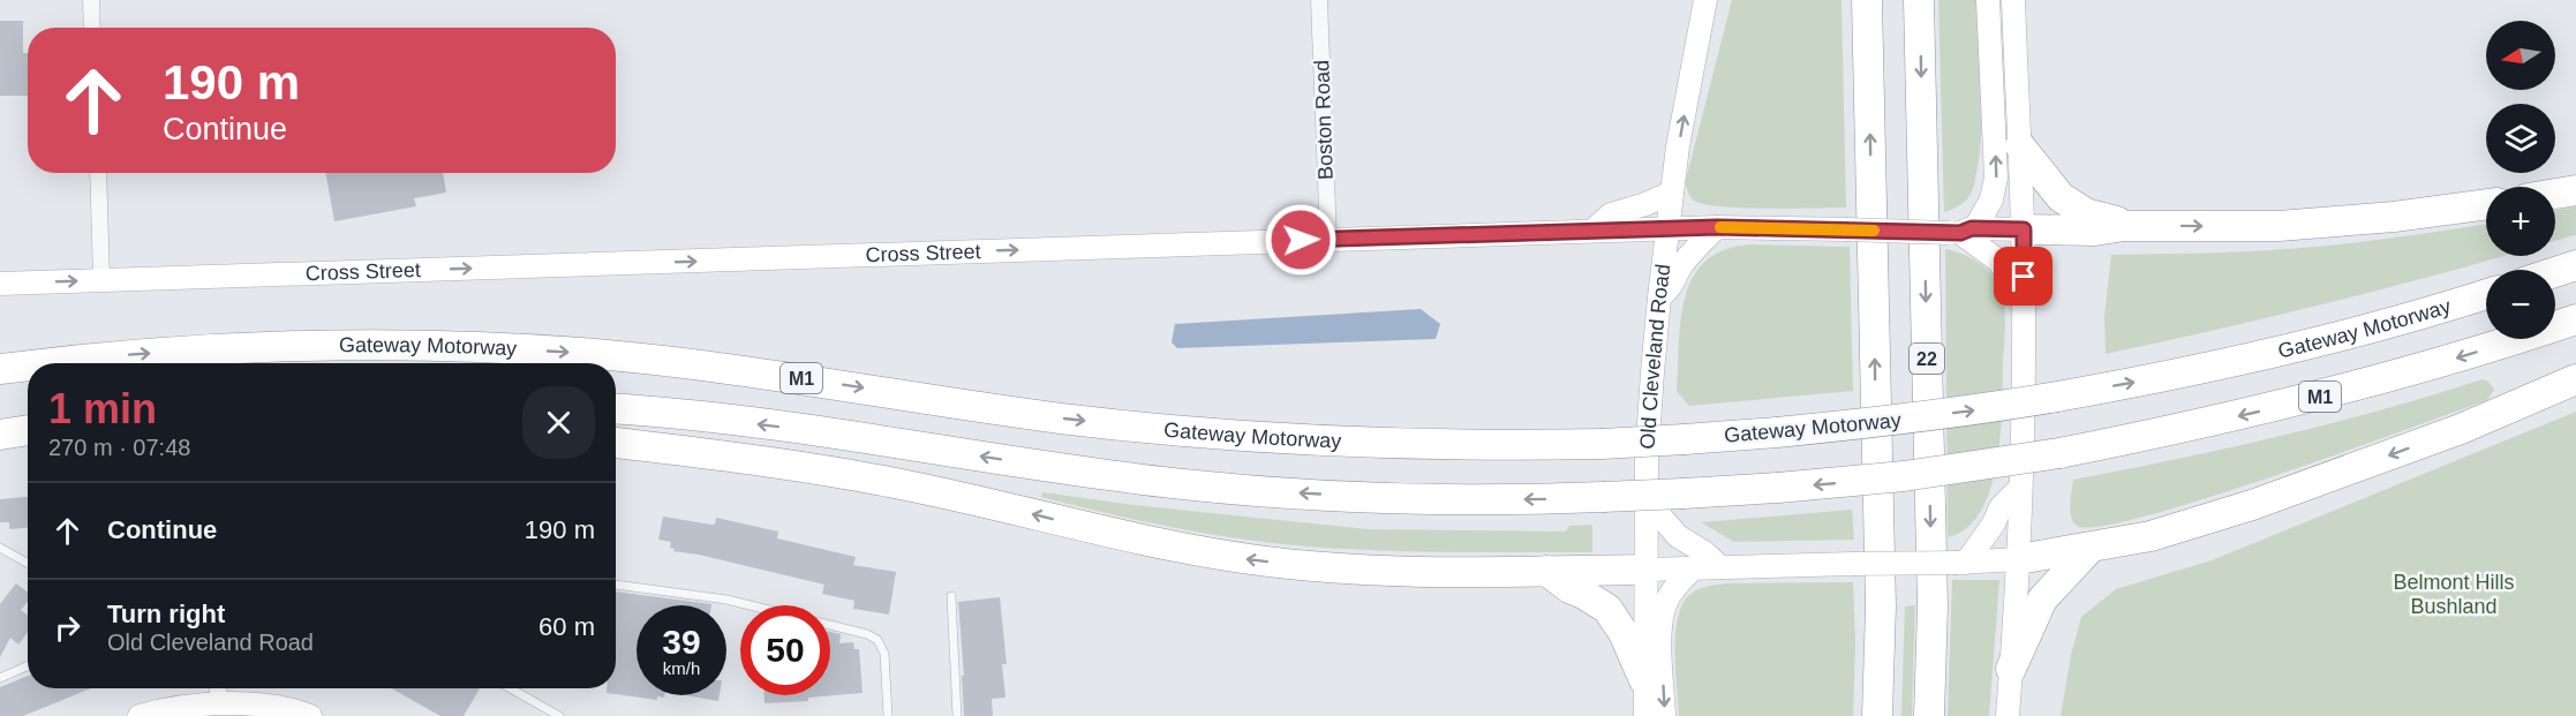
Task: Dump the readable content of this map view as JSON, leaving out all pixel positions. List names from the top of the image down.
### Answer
{
  "streets": {
    "highway": ["Gateway Motorway", "22", "M1"],
    "main road": ["Cross Street", "Old Cleveland Road"],
    "street": ["Boston Road"]
  },
  "crossings": [
    ["Boston Road", "Cross Street"],
    ["Cross Street", "Old Cleveland Road"]
  ],
  "one_way": ["Cross Street"],
  "parks": ["Belmont Hills Bushland"],
  "north": "left",
  "page": {
    "map_buttons": ["+", "−"],
    "turn": ["190 m", "Continue"],
    "heading": ["1 min", "270 m · 07:48"],
    "list": [
      {
        "name": "Continue",
        "value": "190 m"
      },
      {
        "name": "Turn right",
        "note": "Old Cleveland Road",
        "value": "60 m"
      }
    ],
    "speed": "39 km/h",
    "limit": "50"
  }
}
